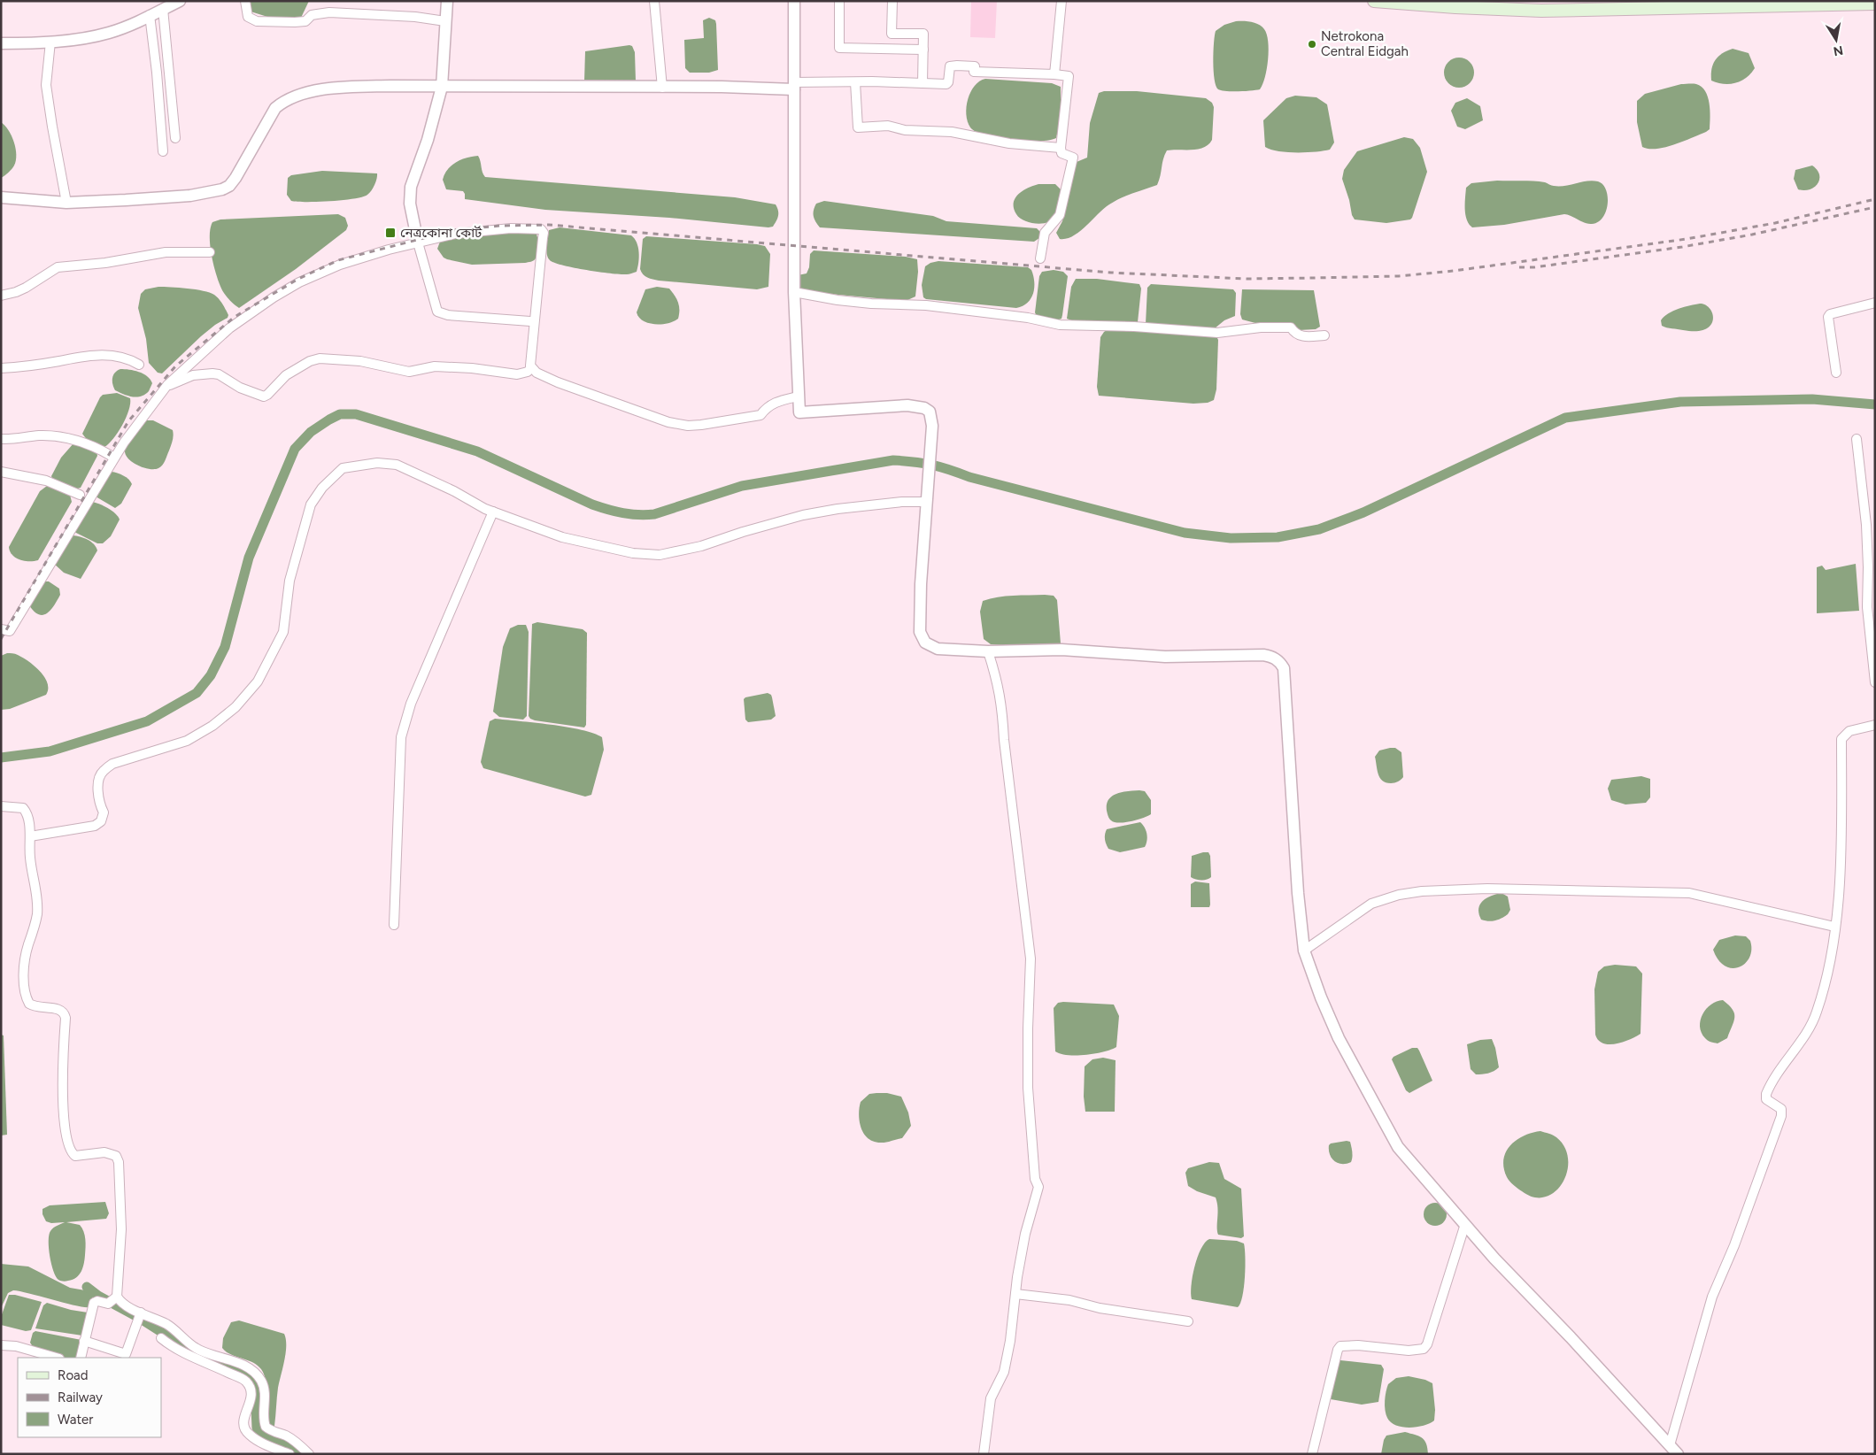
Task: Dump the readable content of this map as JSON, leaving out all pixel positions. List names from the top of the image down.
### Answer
{
  "places": {
    "other": ["Netrokona Central Eidgah"],
    "transit": ["নেত্রকোনা কোর্ট"]
  },
  "legend": ["Road", "Railway", "Water"],
  "north": "bottom"
}
